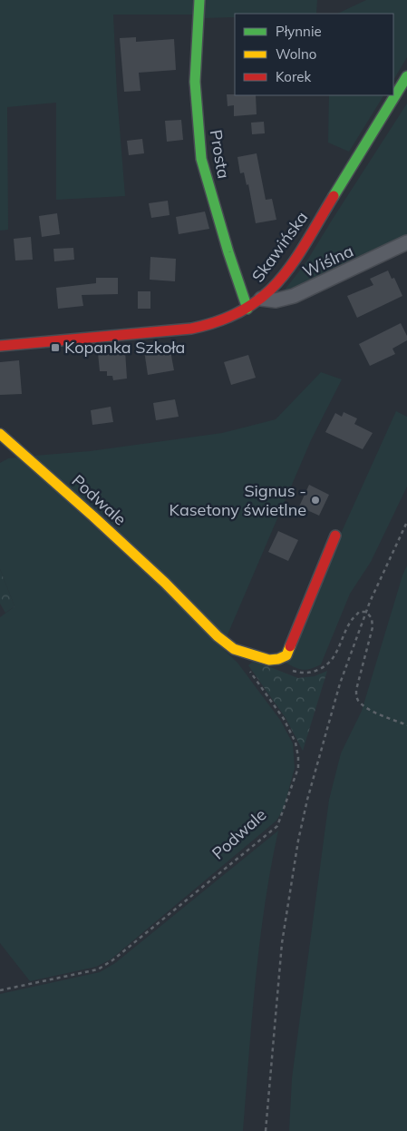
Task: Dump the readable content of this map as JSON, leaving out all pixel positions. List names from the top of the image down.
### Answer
{
  "streets": {
    "street": [
      "Prosta",
      "Skawińska",
      "Wiślna",
      "Podwale"
    ]
  },
  "crossings": [
    ["Prosta", "Skawińska"],
    ["Skawińska", "Wiślna"]
  ],
  "places": {
    "transit": ["Kopanka Szkoła"],
    "other": ["Signus - Kasetony świetlne"]
  },
  "legend": ["Płynnie", "Wolno", "Korek"]
}
